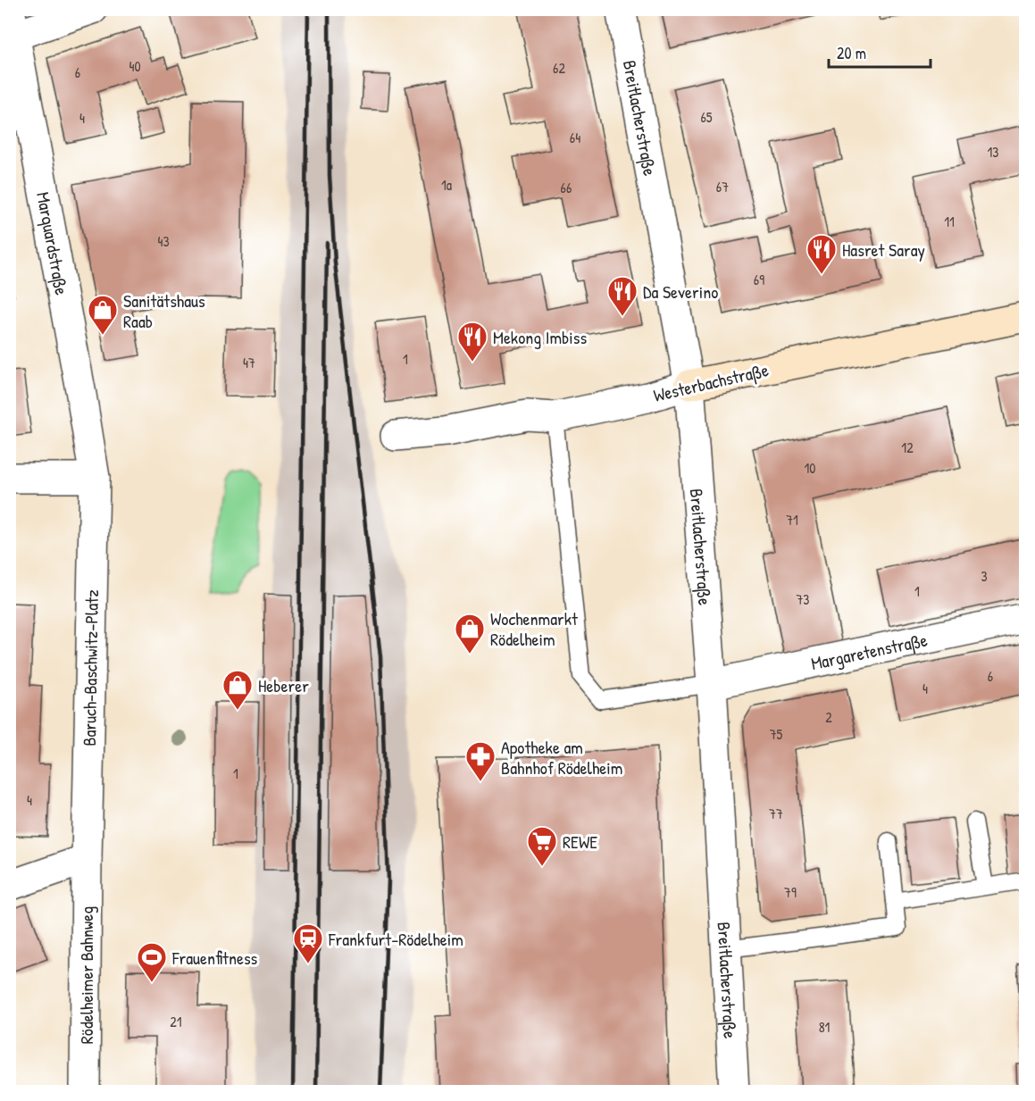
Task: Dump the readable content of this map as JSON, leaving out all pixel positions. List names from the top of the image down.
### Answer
{
  "streets": {
    "street": [
      "Breitlacherstraße",
      "Marquardstraße",
      "Westerbachstraße",
      "Margaretenstraße",
      "Baruch-Baschwitz-Platz",
      "Rödelheimer Bahnweg"
    ]
  },
  "crossings": [
    ["Breitlacherstraße", "Westerbachstraße"],
    ["Breitlacherstraße", "Margaretenstraße"],
    ["Marquardstraße", "Baruch-Baschwitz-Platz"],
    ["Baruch-Baschwitz-Platz", "Rödelheimer Bahnweg"]
  ],
  "places": {
    "restaurant": ["Hasret Saray", "Da Severino", "Mekong Imbiss"],
    "shop": ["Sanitätshaus Raab", "Wochenmarkt Rödelheim", "Heberer"],
    "pharmacy": ["Apotheke am Bahnhof Rödelheim"],
    "supermarket": ["REWE"],
    "station": ["Frankfurt-Rödelheim"],
    "sports": ["Frauenfitness"]
  },
  "house_numbers": [
    "40",
    "62",
    "6",
    "65",
    "4",
    "64",
    "13",
    "1a",
    "67",
    "66",
    "11",
    "43",
    "69",
    "1",
    "47",
    "12",
    "10",
    "71",
    "3",
    "1",
    "73",
    "6",
    "4",
    "2",
    "75",
    "1",
    "4",
    "77",
    "79",
    "21",
    "81"
  ],
  "scale_bar": "20 m"
}
